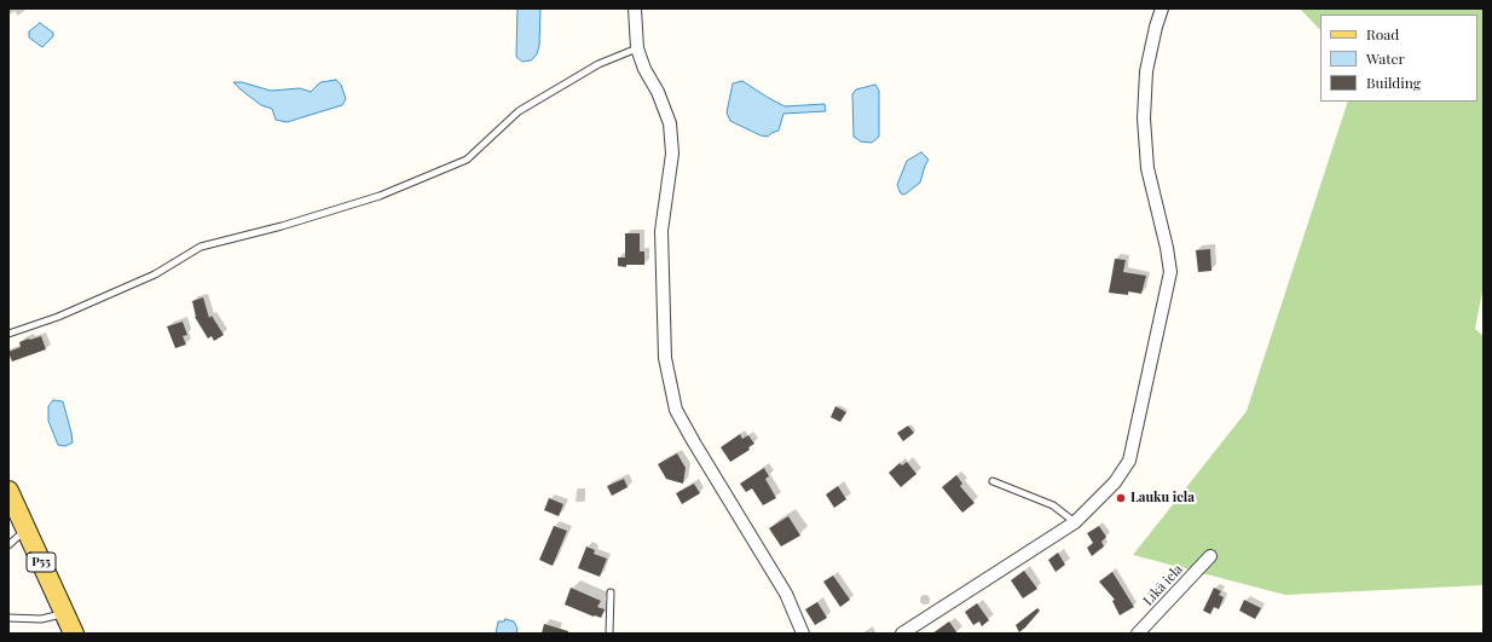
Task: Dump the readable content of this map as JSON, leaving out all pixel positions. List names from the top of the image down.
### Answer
{
  "streets": {
    "main road": ["P55"],
    "street": ["Līkā iela"]
  },
  "places": ["Lauku iela"],
  "legend": ["Road", "Water", "Building"]
}
